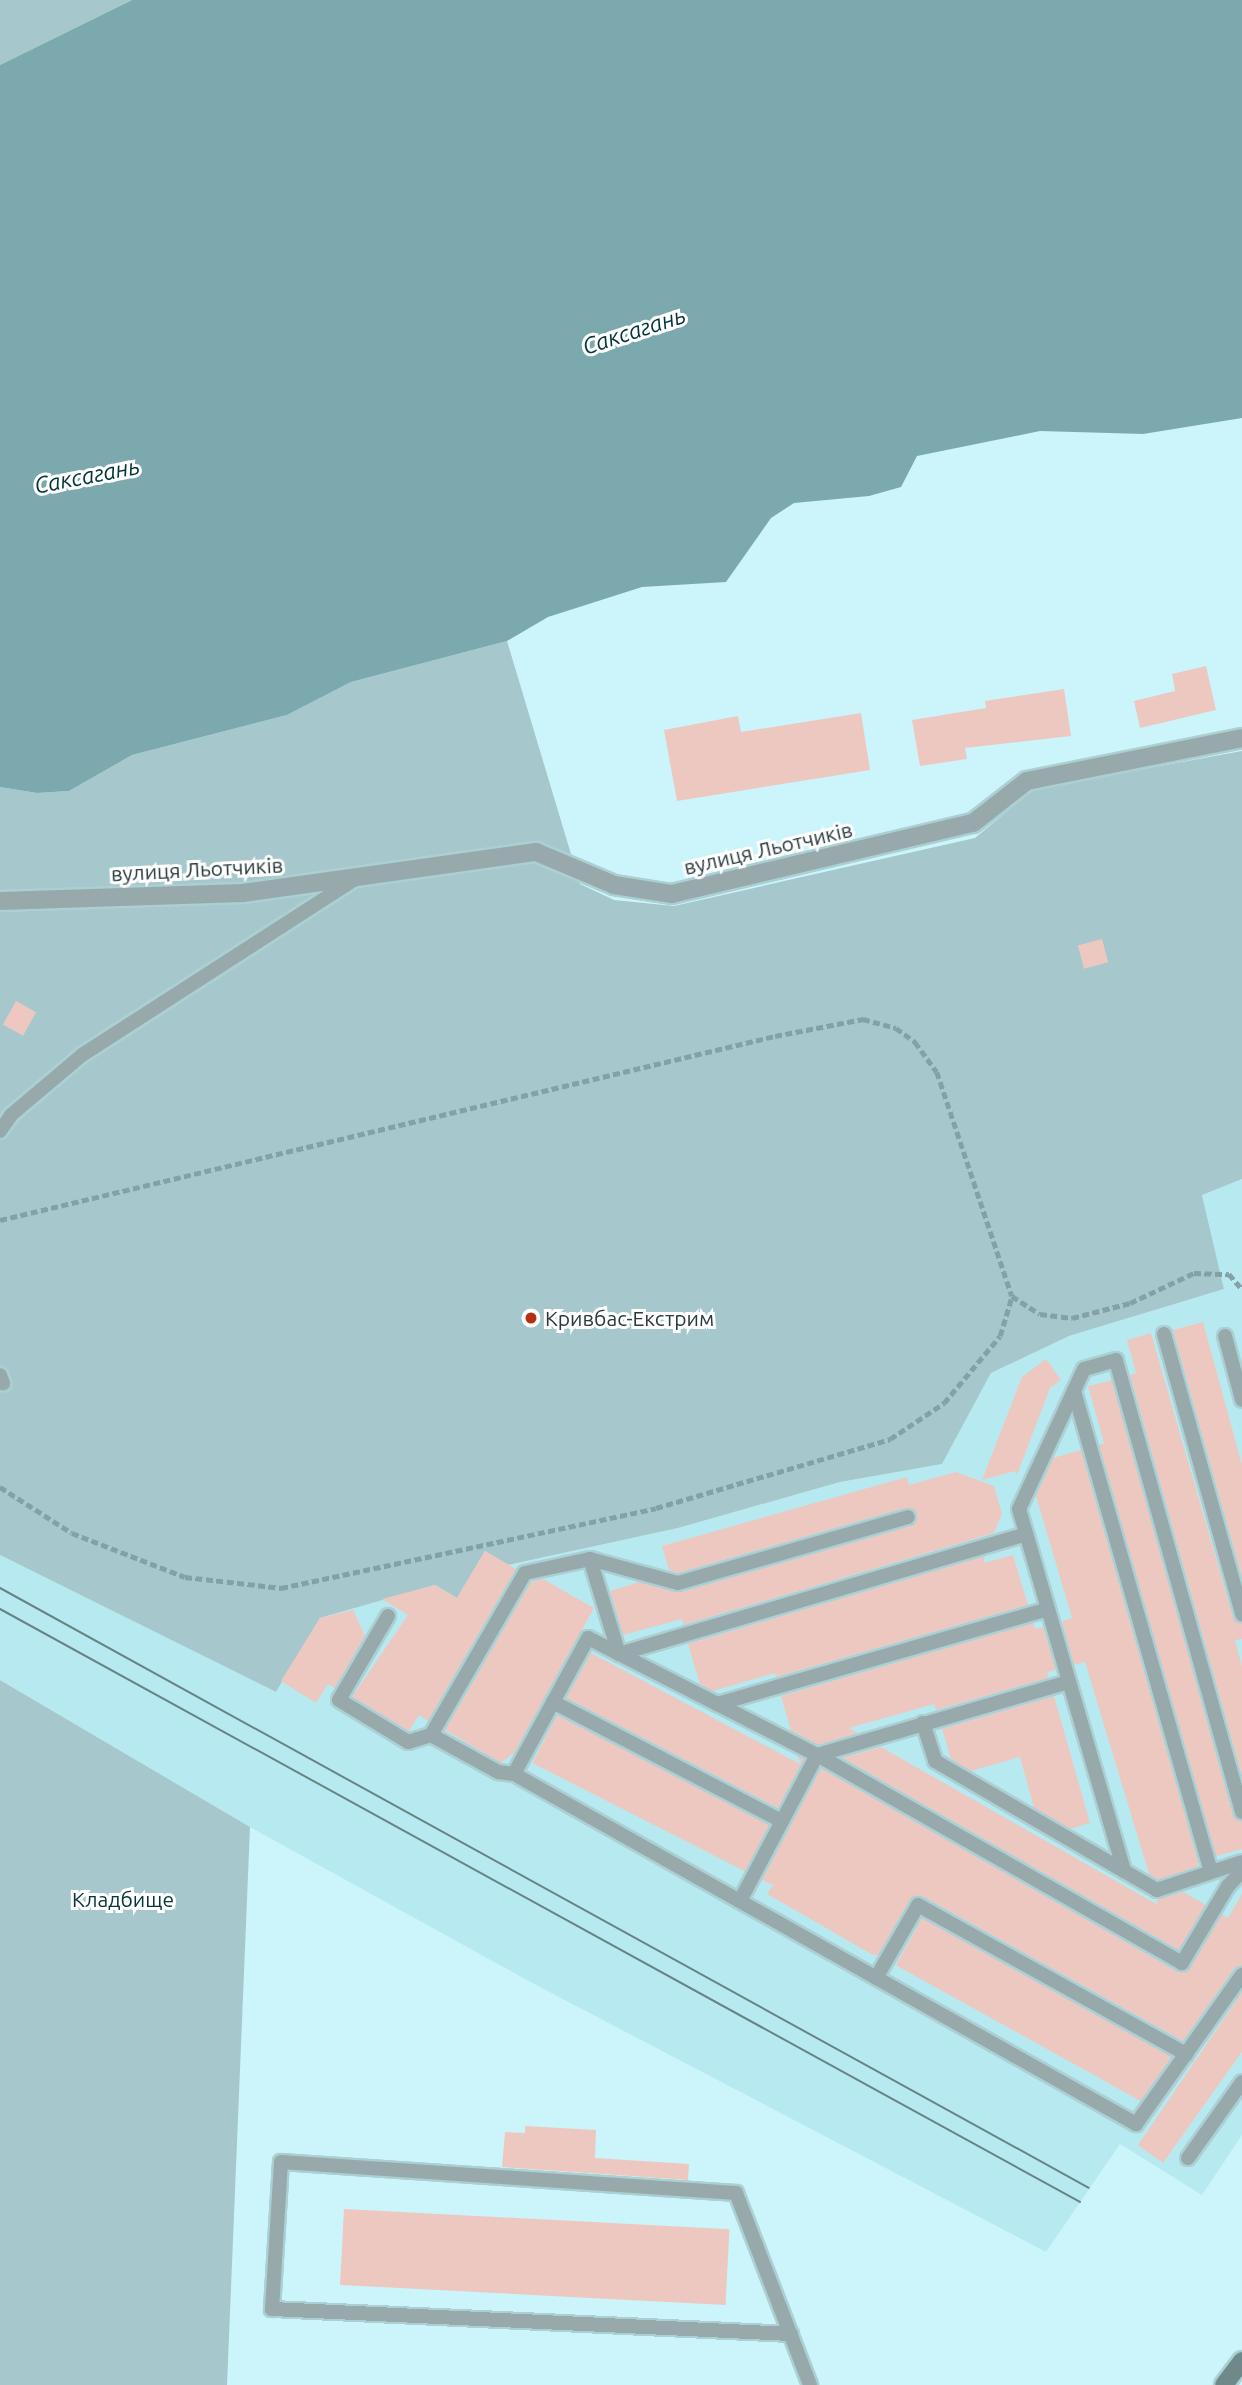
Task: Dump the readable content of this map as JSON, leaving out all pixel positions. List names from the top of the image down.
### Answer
{
  "streets": {
    "street": ["вулиця Льотчиків"]
  },
  "water": ["Саксагань"],
  "parks": ["Кладбище"],
  "places": ["Кривбас-Екстрим"]
}
